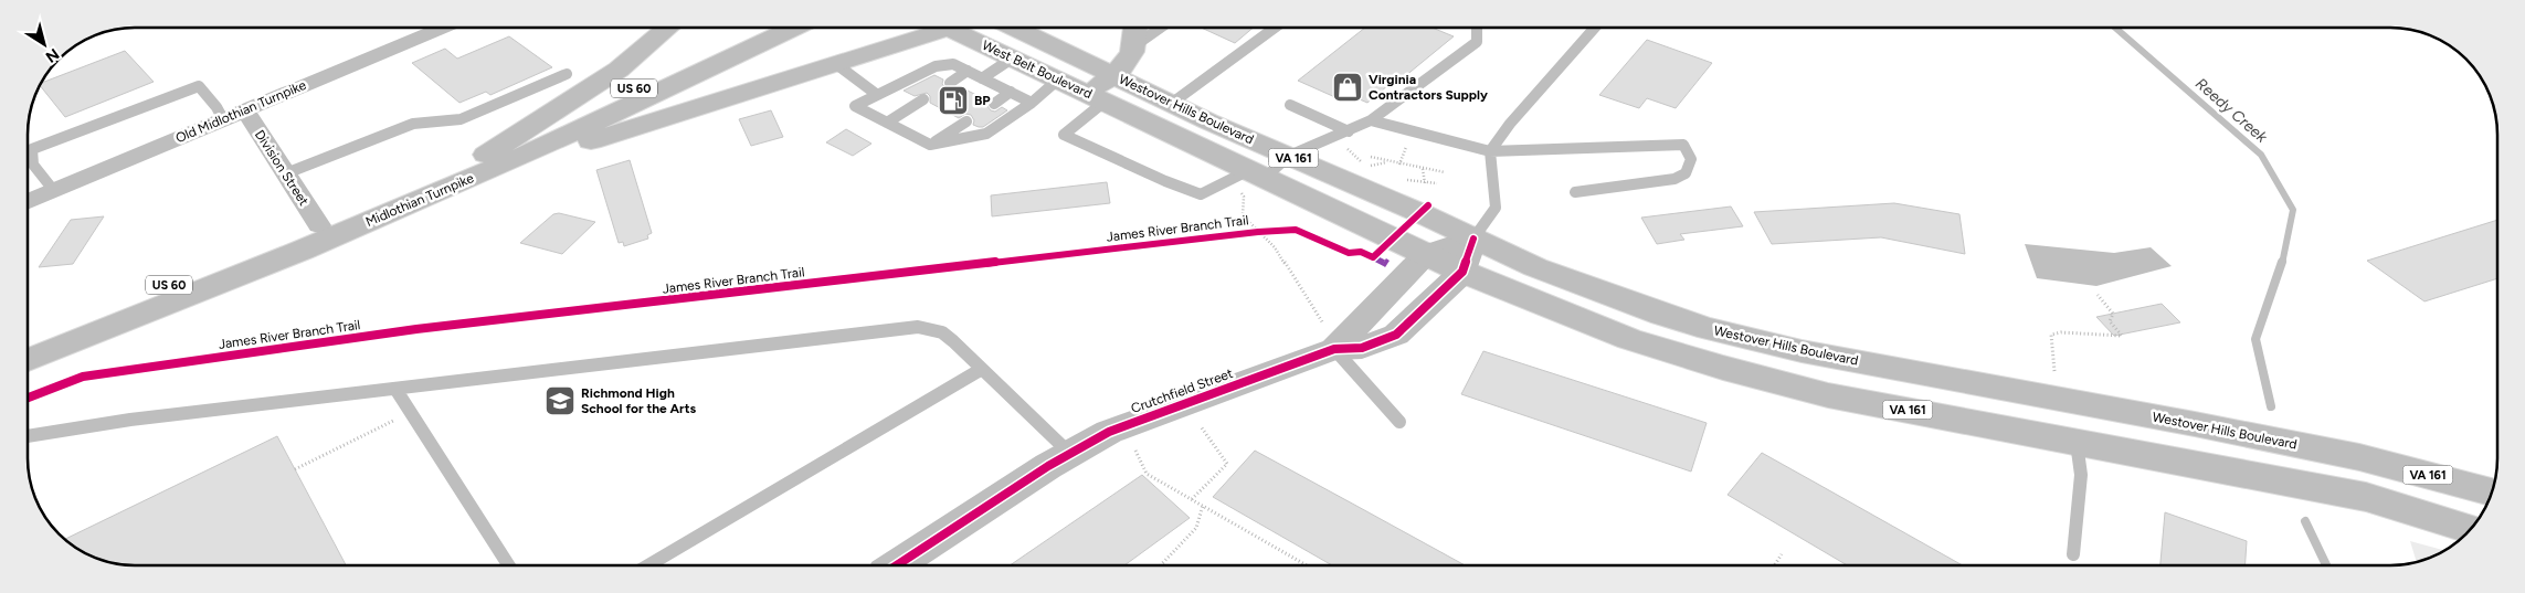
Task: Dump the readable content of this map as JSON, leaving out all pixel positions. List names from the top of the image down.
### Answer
{
  "streets": {
    "main road": [
      "West Belt Boulevard",
      "US 60",
      "Westover Hills Boulevard",
      "VA 161",
      "Midlothian Turnpike",
      "Crutchfield Street"
    ],
    "street": ["Old Midlothian Turnpike", "Division Street"],
    "cycle path": ["James River Branch Trail"]
  },
  "crossings": [
    ["West Belt Boulevard", "Westover Hills Boulevard"],
    ["Westover Hills Boulevard", "Crutchfield Street"],
    ["Old Midlothian Turnpike", "Division Street"],
    ["Division Street", "Midlothian Turnpike"]
  ],
  "water": ["Reedy Creek"],
  "places": {
    "shop": ["Virginia Contractors Supply"],
    "fuel station": ["BP"],
    "school or university": ["Richmond High School for the Arts"]
  },
  "north": "bottom right"
}
